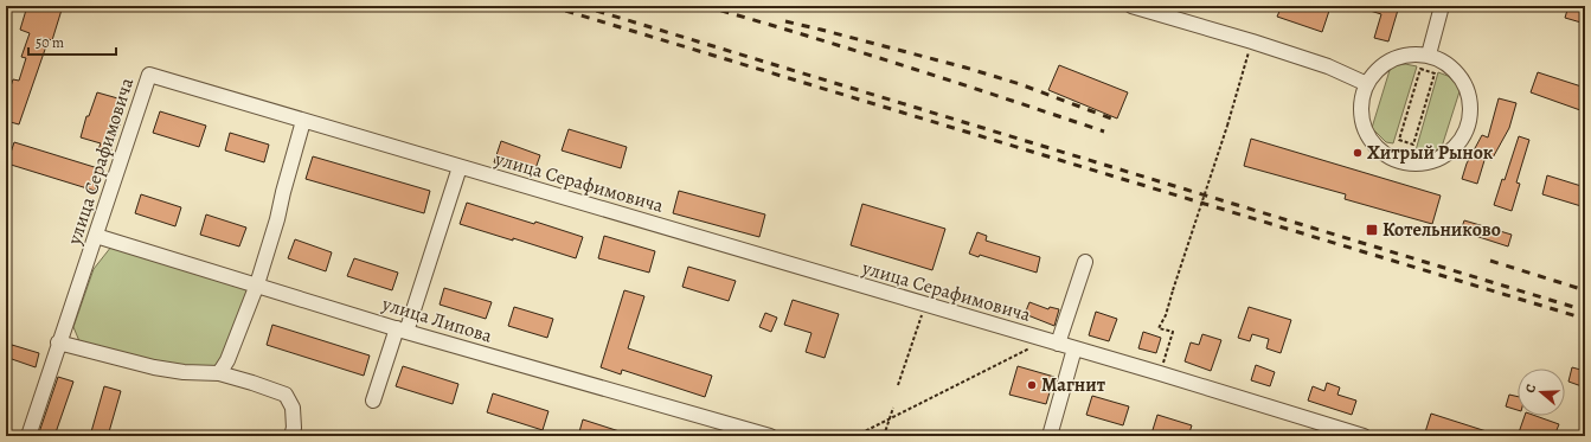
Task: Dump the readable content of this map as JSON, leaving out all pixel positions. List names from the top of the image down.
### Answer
{
  "streets": {
    "street": ["улица Серафимовича", "улица Липова"]
  },
  "crossings": [
    ["улица Серафимовича", "улица Липова"]
  ],
  "places": {
    "other": ["Хитрый Рынок", "Магнит"],
    "transit": ["Котельниково"]
  },
  "scale_bar": "50 m",
  "north": "left"
}
